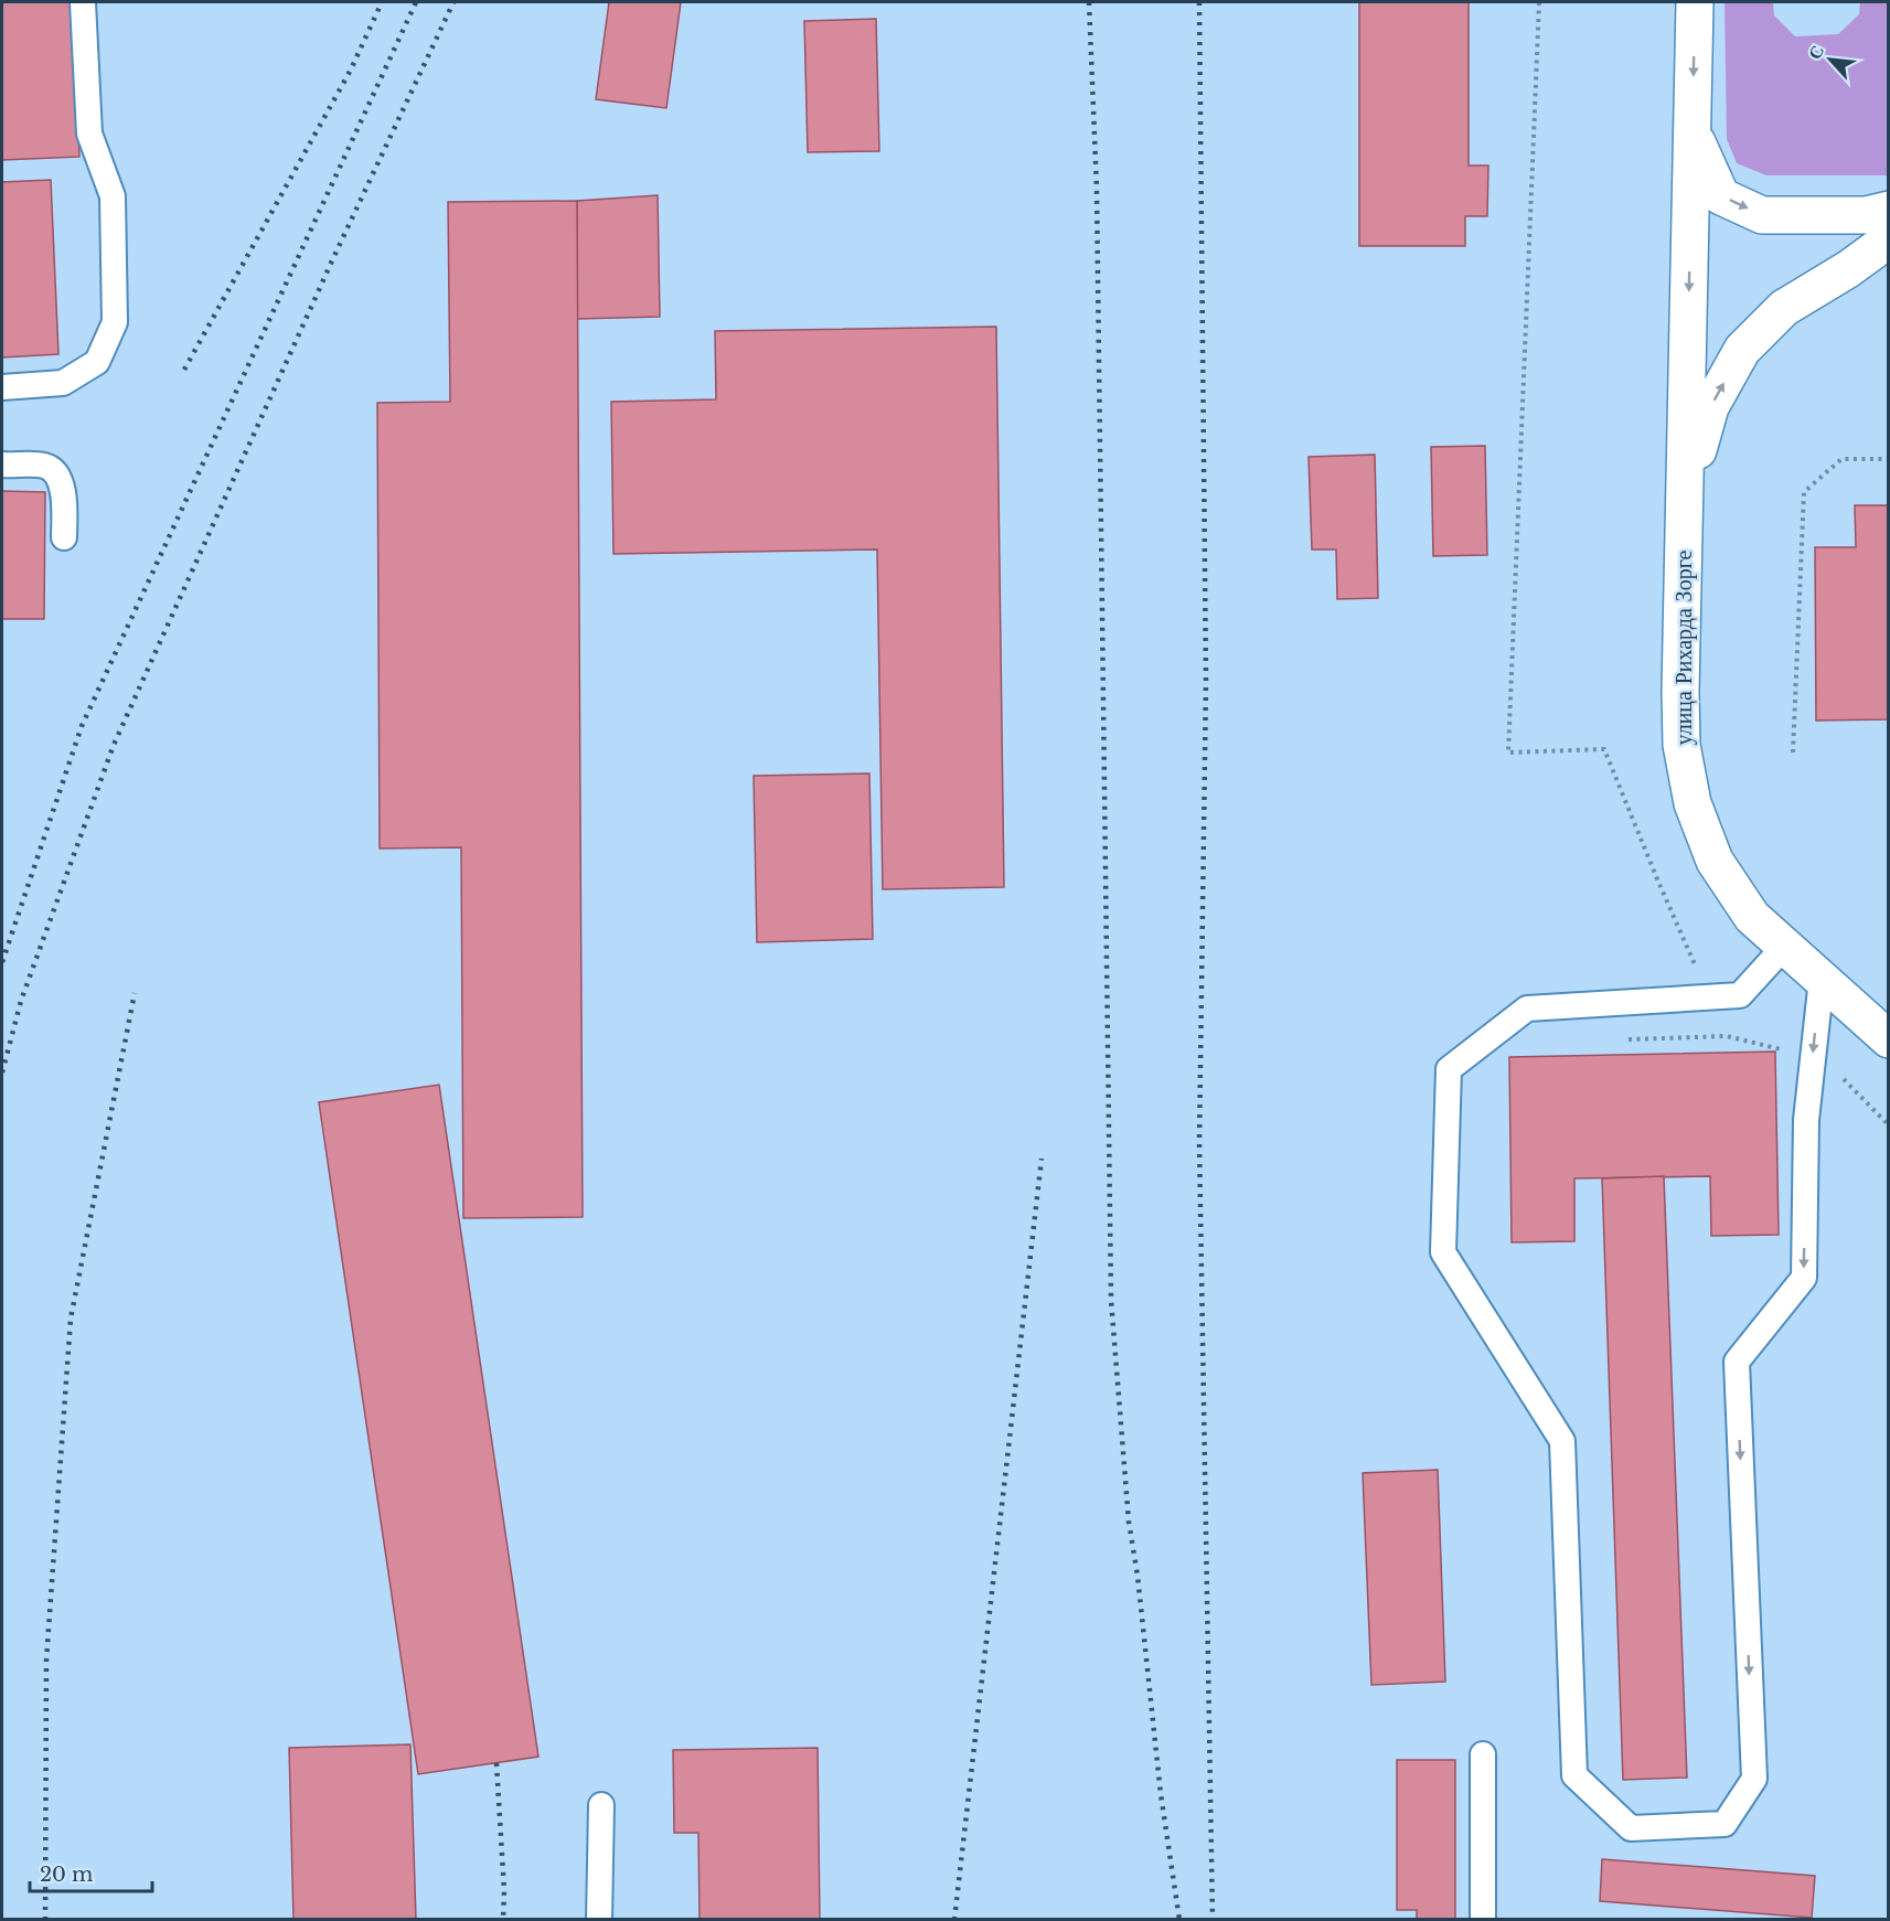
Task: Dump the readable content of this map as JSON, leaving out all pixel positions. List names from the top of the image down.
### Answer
{
  "streets": {
    "main road": ["улица Рихарда Зорге"]
  },
  "scale_bar": "20 m",
  "north": "top left"
}
